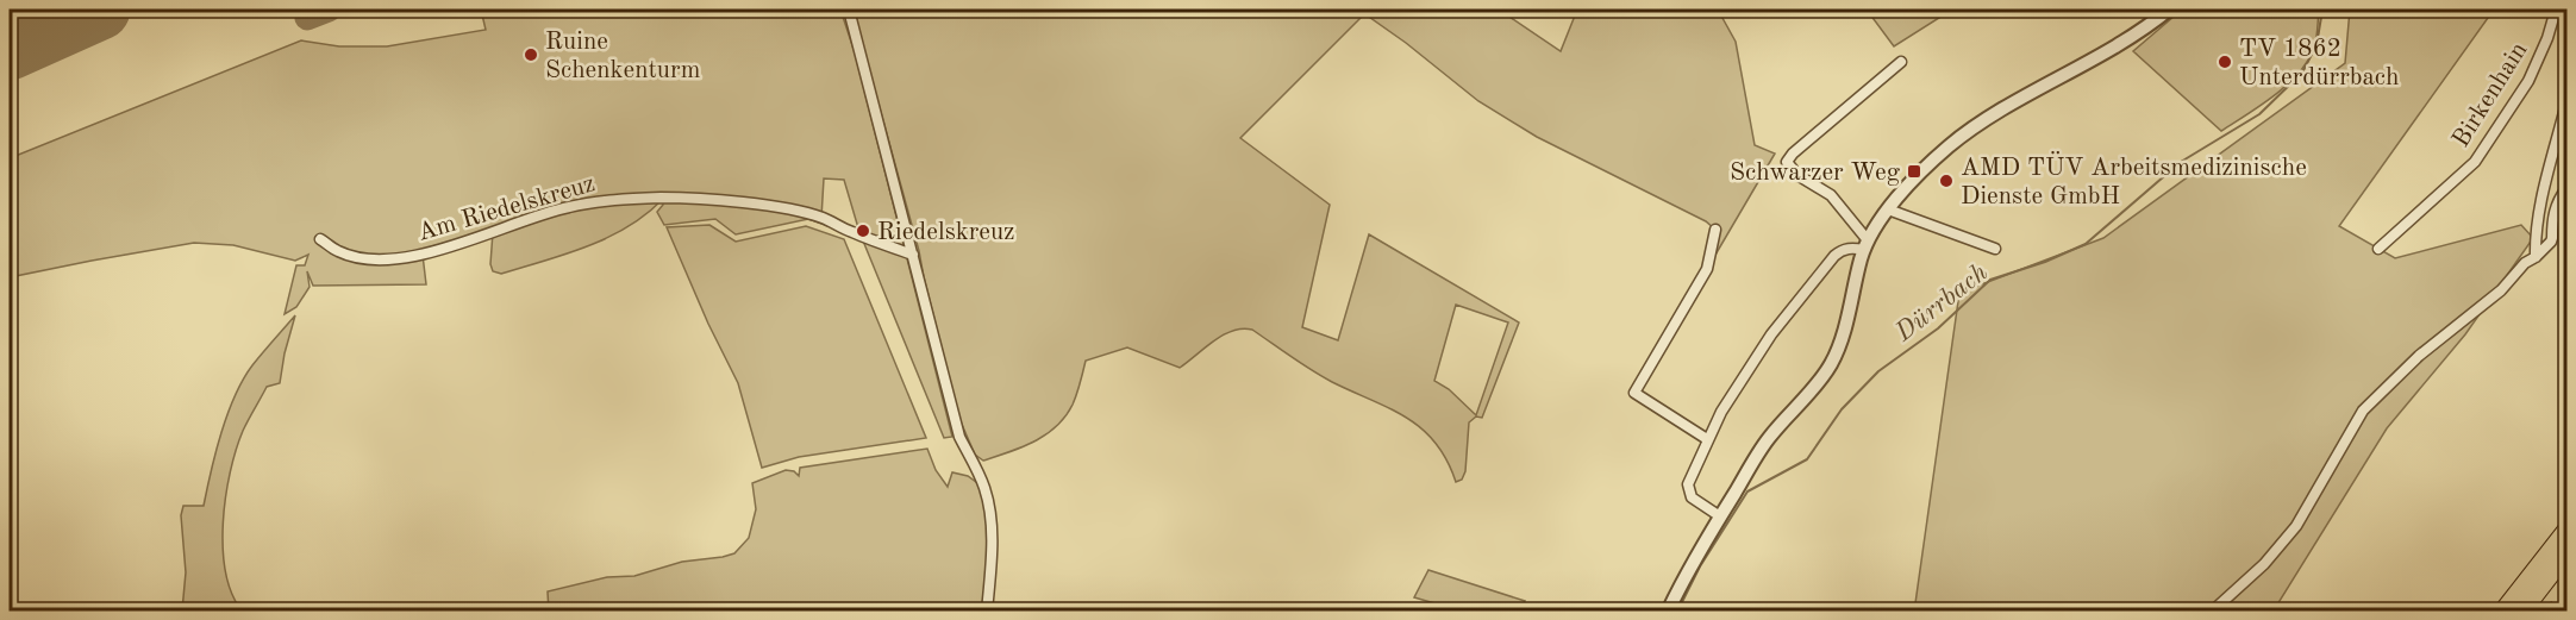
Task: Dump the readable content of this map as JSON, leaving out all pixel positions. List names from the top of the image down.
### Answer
{
  "streets": {
    "street": ["Birkenhain", "Am Riedelskreuz"]
  },
  "water": ["Dürrbach"],
  "places": {
    "other": [
      "Ruine Schenkenturm",
      "TV 1862 Unterdürrbach",
      "AMD TÜV Arbeitsmedizinische Dienste GmbH",
      "Riedelskreuz"
    ],
    "transit": ["Schwarzer Weg"]
  }
}
